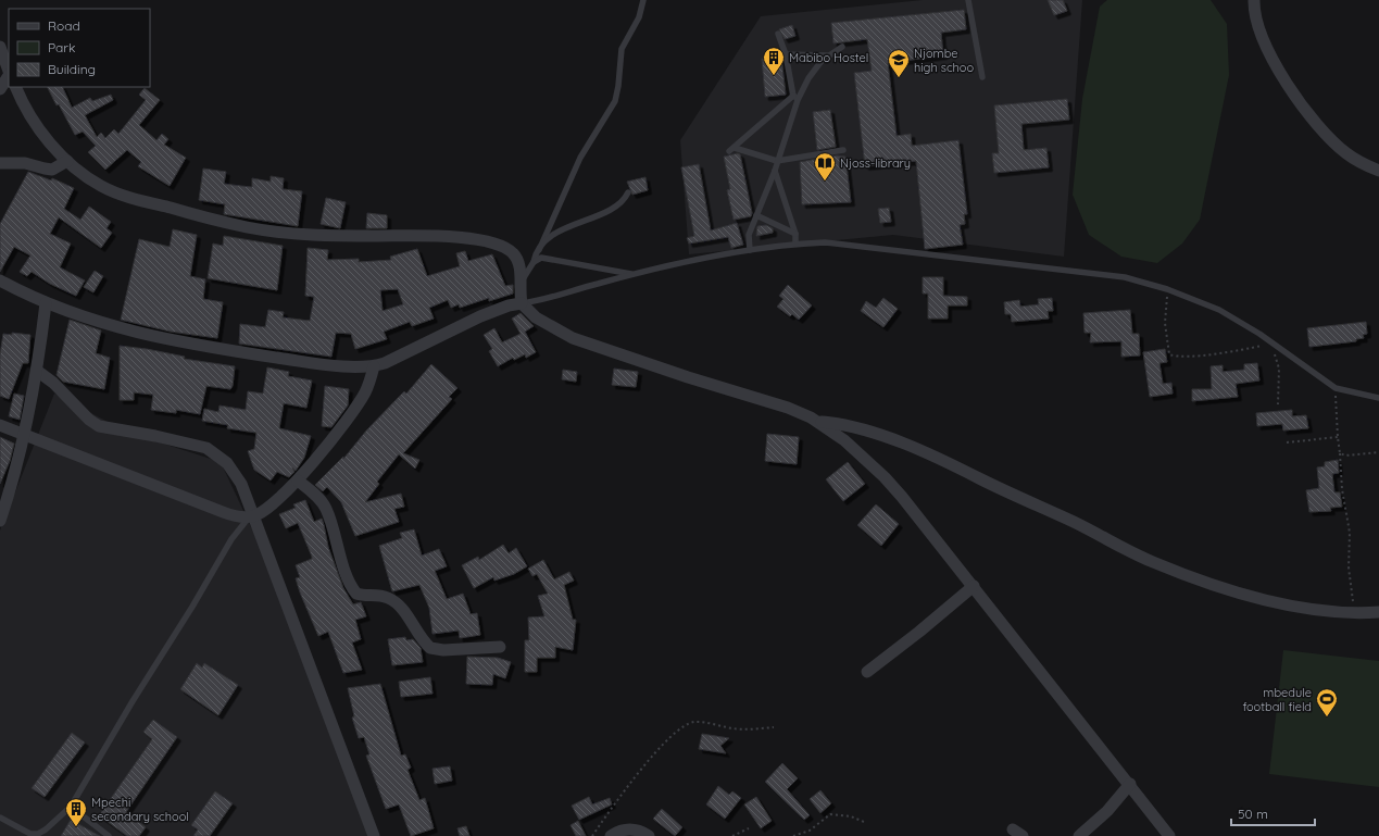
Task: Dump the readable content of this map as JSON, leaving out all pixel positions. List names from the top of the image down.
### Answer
{
  "places": {
    "building": ["Mabibo Hostel", "Mpechi secondary school"],
    "school or university": ["Njombe high schoo"],
    "library": ["Njoss-library"],
    "sports": ["mbedule football field"]
  },
  "legend": ["Road", "Park", "Building"],
  "scale_bar": "50 m"
}
